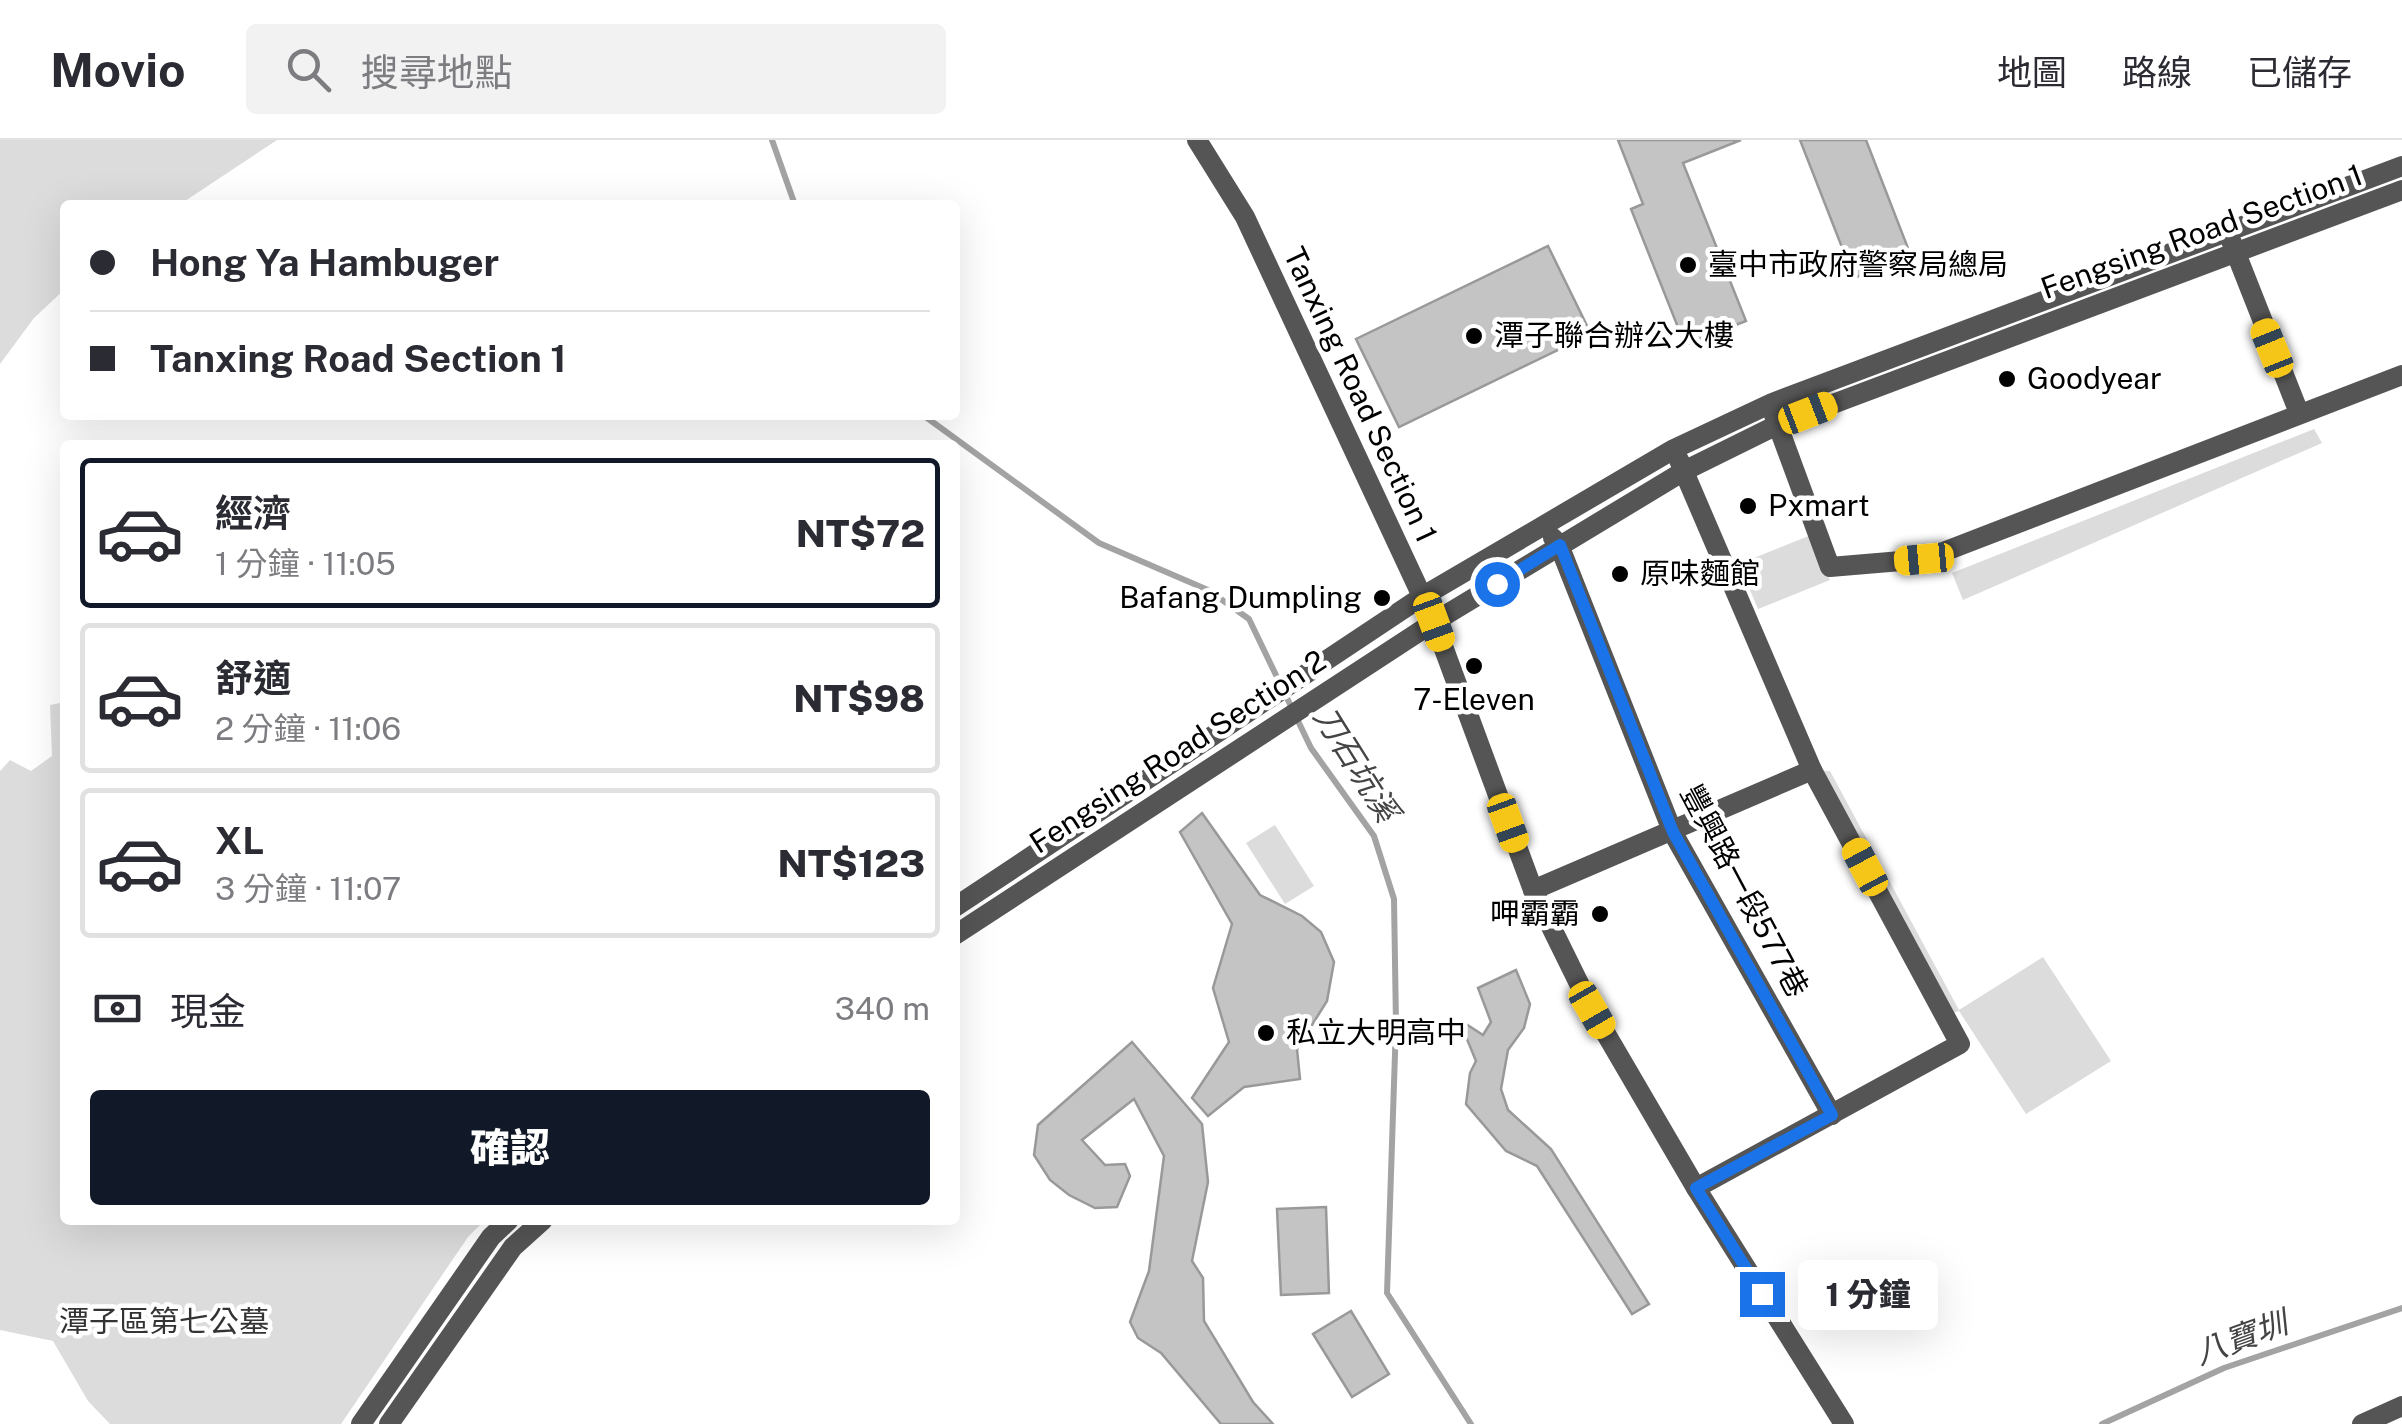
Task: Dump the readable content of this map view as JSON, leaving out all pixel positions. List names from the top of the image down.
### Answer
{
  "streets": {
    "street": [
      "Fengsing Road Section 1",
      "Tanxing Road Section 1",
      "Fengsing Road Section 2",
      "豐興路一段577巷"
    ]
  },
  "crossings": [
    ["Fengsing Road Section 1", "Tanxing Road Section 1"],
    ["Fengsing Road Section 1", "Fengsing Road Section 2"],
    ["Fengsing Road Section 1", "豐興路一段577巷"],
    ["Tanxing Road Section 1", "Fengsing Road Section 2"]
  ],
  "water": ["刀石坑溪", "八寶圳"],
  "parks": ["潭子區第七公墓"],
  "places": [
    "臺中市政府警察局總局",
    "潭子聯合辦公大樓",
    "Goodyear",
    "Pxmart",
    "原味麵館",
    "Bafang Dumpling",
    "7-Eleven",
    "呷霸霸",
    "私立大明高中"
  ],
  "page": {
    "header": "Movio",
    "search": "搜尋地點",
    "nav": ["地圖", "路線", "已儲存"],
    "banner": ["Hong Ya Hambuger", "Tanxing Road Section 1"],
    "list": [
      {
        "name": "經濟",
        "note": "1 分鐘 · 11:05",
        "value": "NT$72"
      },
      {
        "name": "舒適",
        "note": "2 分鐘 · 11:06",
        "value": "NT$98"
      },
      {
        "name": "XL",
        "note": "3 分鐘 · 11:07",
        "value": "NT$123"
      }
    ],
    "pay": ["現金", "340 m"],
    "buttons": "確認",
    "bubble": "1 分鐘"
  }
}
